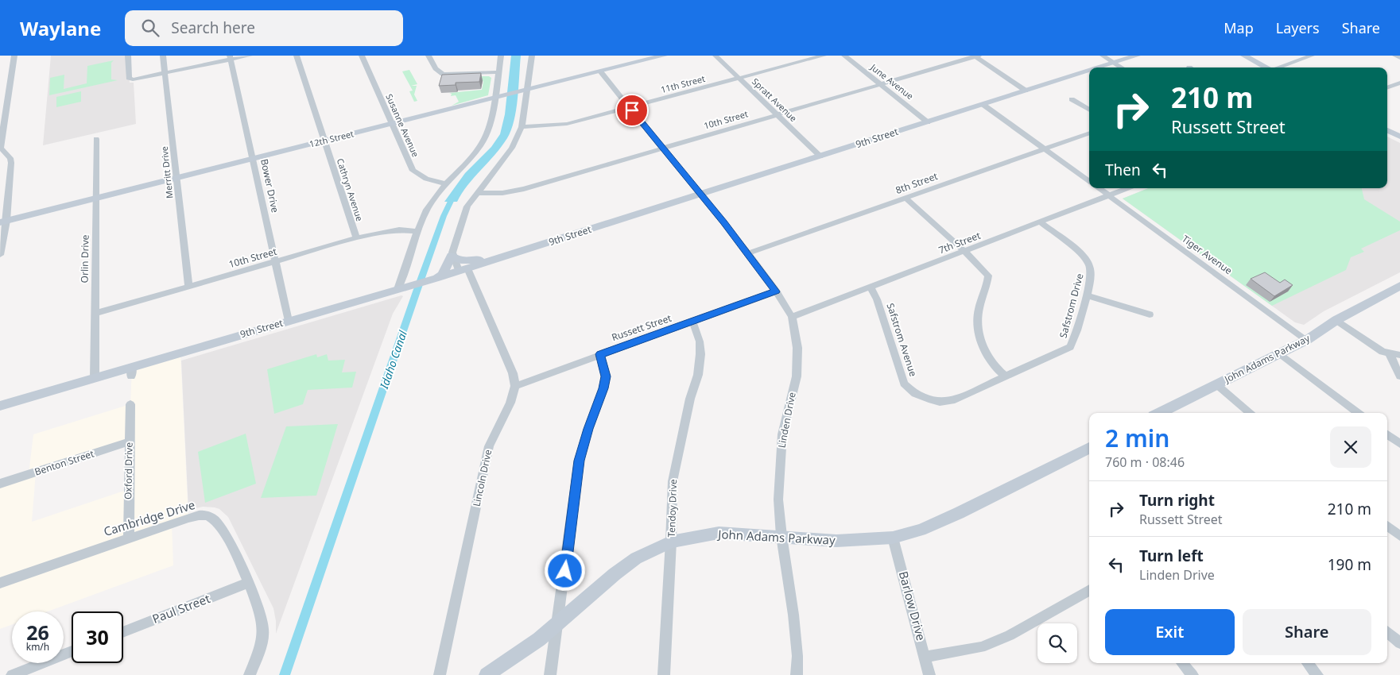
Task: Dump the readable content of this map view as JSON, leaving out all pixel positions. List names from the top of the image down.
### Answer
{
  "streets": {
    "street": [
      "June Avenue",
      "11th Street",
      "Spratt Avenue",
      "10th Street",
      "Susanne Avenue",
      "9th Street",
      "12th Street",
      "Merritt Drive",
      "8th Street",
      "Bower Drive",
      "Cathryn Avenue",
      "7th Street",
      "Tiger Avenue",
      "Orlin Drive",
      "Safstrom Drive",
      "Russett Street",
      "Safstrom Avenue",
      "John Adams Parkway",
      "Linden Drive",
      "Benton Street",
      "Oxford Drive",
      "Lincoln Drive",
      "Tendoy Drive",
      "Cambridge Drive",
      "Barlow Drive",
      "Paul Street"
    ]
  },
  "crossings": [
    ["June Avenue", "10th Street"],
    ["June Avenue", "9th Street"],
    ["11th Street", "Spratt Avenue"],
    ["11th Street", "Linden Drive"],
    ["Spratt Avenue", "10th Street"],
    ["Spratt Avenue", "9th Street"],
    ["10th Street", "Merritt Drive"],
    ["10th Street", "Bower Drive"],
    ["10th Street", "Cathryn Avenue"],
    ["10th Street", "Orlin Drive"],
    ["10th Street", "Linden Drive"],
    ["Susanne Avenue", "12th Street"],
    ["9th Street", "Bower Drive"],
    ["9th Street", "Orlin Drive"],
    ["9th Street", "Linden Drive"],
    ["12th Street", "Merritt Drive"],
    ["12th Street", "Bower Drive"],
    ["12th Street", "Cathryn Avenue"],
    ["12th Street", "Orlin Drive"],
    ["12th Street", "Linden Drive"],
    ["8th Street", "Linden Drive"],
    ["7th Street", "Tiger Avenue"],
    ["7th Street", "Safstrom Drive"],
    ["7th Street", "Safstrom Avenue"],
    ["7th Street", "Linden Drive"],
    ["Tiger Avenue", "John Adams Parkway"],
    ["Safstrom Drive", "Safstrom Avenue"],
    ["Russett Street", "Linden Drive"],
    ["Russett Street", "Lincoln Drive"],
    ["Russett Street", "Tendoy Drive"],
    ["John Adams Parkway", "Linden Drive"],
    ["John Adams Parkway", "Tendoy Drive"],
    ["John Adams Parkway", "Barlow Drive"],
    ["Benton Street", "Oxford Drive"],
    ["Oxford Drive", "Cambridge Drive"],
    ["Cambridge Drive", "Paul Street"]
  ],
  "water": ["Idaho Canal"],
  "page": {
    "header": "Waylane",
    "search": "Search here",
    "nav": ["Map", "Layers", "Share"],
    "turn": ["210 m", "Russett Street"],
    "then": "Then",
    "heading": ["2 min", "760 m · 08:46"],
    "list": [
      {
        "name": "Turn right",
        "note": "Russett Street",
        "value": "210 m"
      },
      {
        "name": "Turn left",
        "note": "Linden Drive",
        "value": "190 m"
      }
    ],
    "buttons": ["Exit", "Share"],
    "speed": "26 km/h",
    "limit": "30"
  }
}
